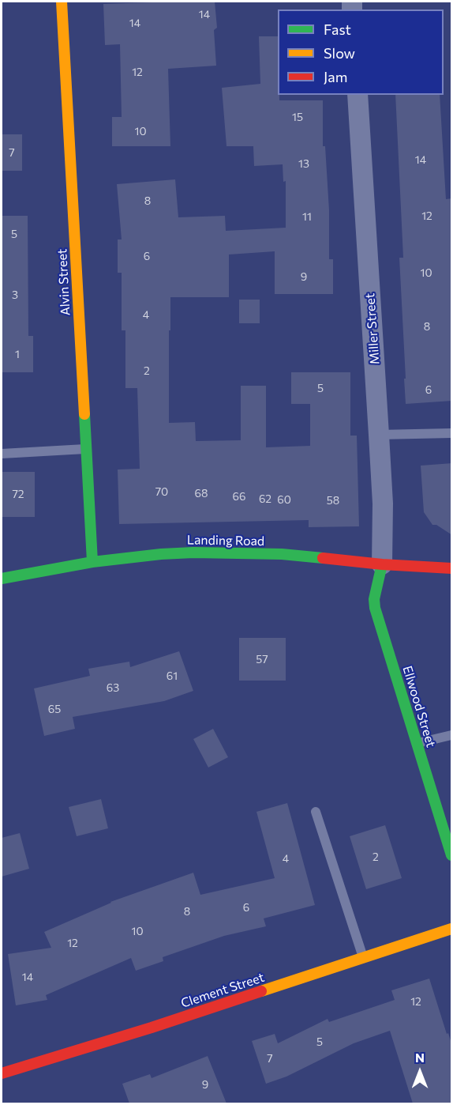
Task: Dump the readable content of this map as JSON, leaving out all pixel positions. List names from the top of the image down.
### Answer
{
  "streets": {
    "street": [
      "Alvin Street",
      "Miller Street",
      "Landing Road",
      "Ellwood Street",
      "Clement Street"
    ]
  },
  "crossings": [
    ["Alvin Street", "Landing Road"],
    ["Miller Street", "Landing Road"],
    ["Miller Street", "Ellwood Street"],
    ["Landing Road", "Ellwood Street"]
  ],
  "house_numbers": [
    "14",
    "14",
    "12",
    "15",
    "10",
    "7",
    "14",
    "13",
    "8",
    "12",
    "11",
    "5",
    "6",
    "10",
    "9",
    "3",
    "4",
    "8",
    "1",
    "2",
    "5",
    "6",
    "70",
    "68",
    "72",
    "66",
    "62",
    "60",
    "58",
    "57",
    "61",
    "63",
    "65",
    "2",
    "4",
    "6",
    "8",
    "10",
    "12",
    "14",
    "12",
    "5",
    "7",
    "9"
  ],
  "legend": ["Fast", "Slow", "Jam"],
  "north": "top"
}
